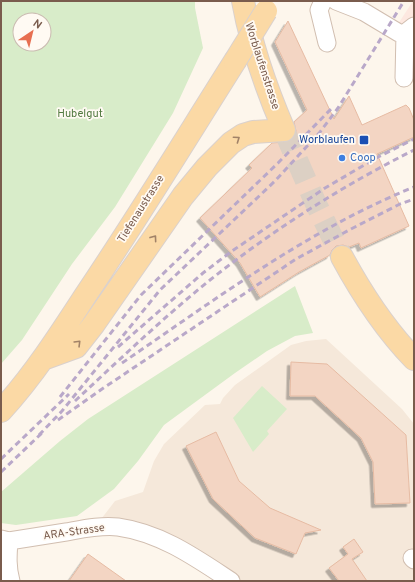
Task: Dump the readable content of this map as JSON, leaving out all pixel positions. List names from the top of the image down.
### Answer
{
  "streets": {
    "main road": ["Worblaufenstrasse", "Tiefenaustrasse"],
    "street": ["ARA-Strasse"]
  },
  "crossings": [
    ["Worblaufenstrasse", "Tiefenaustrasse"]
  ],
  "one_way": ["Worblaufenstrasse"],
  "parks": ["Hubelgut"],
  "places": {
    "transit": ["Worblaufen"],
    "other": ["Coop"]
  },
  "north": "top right"
}
